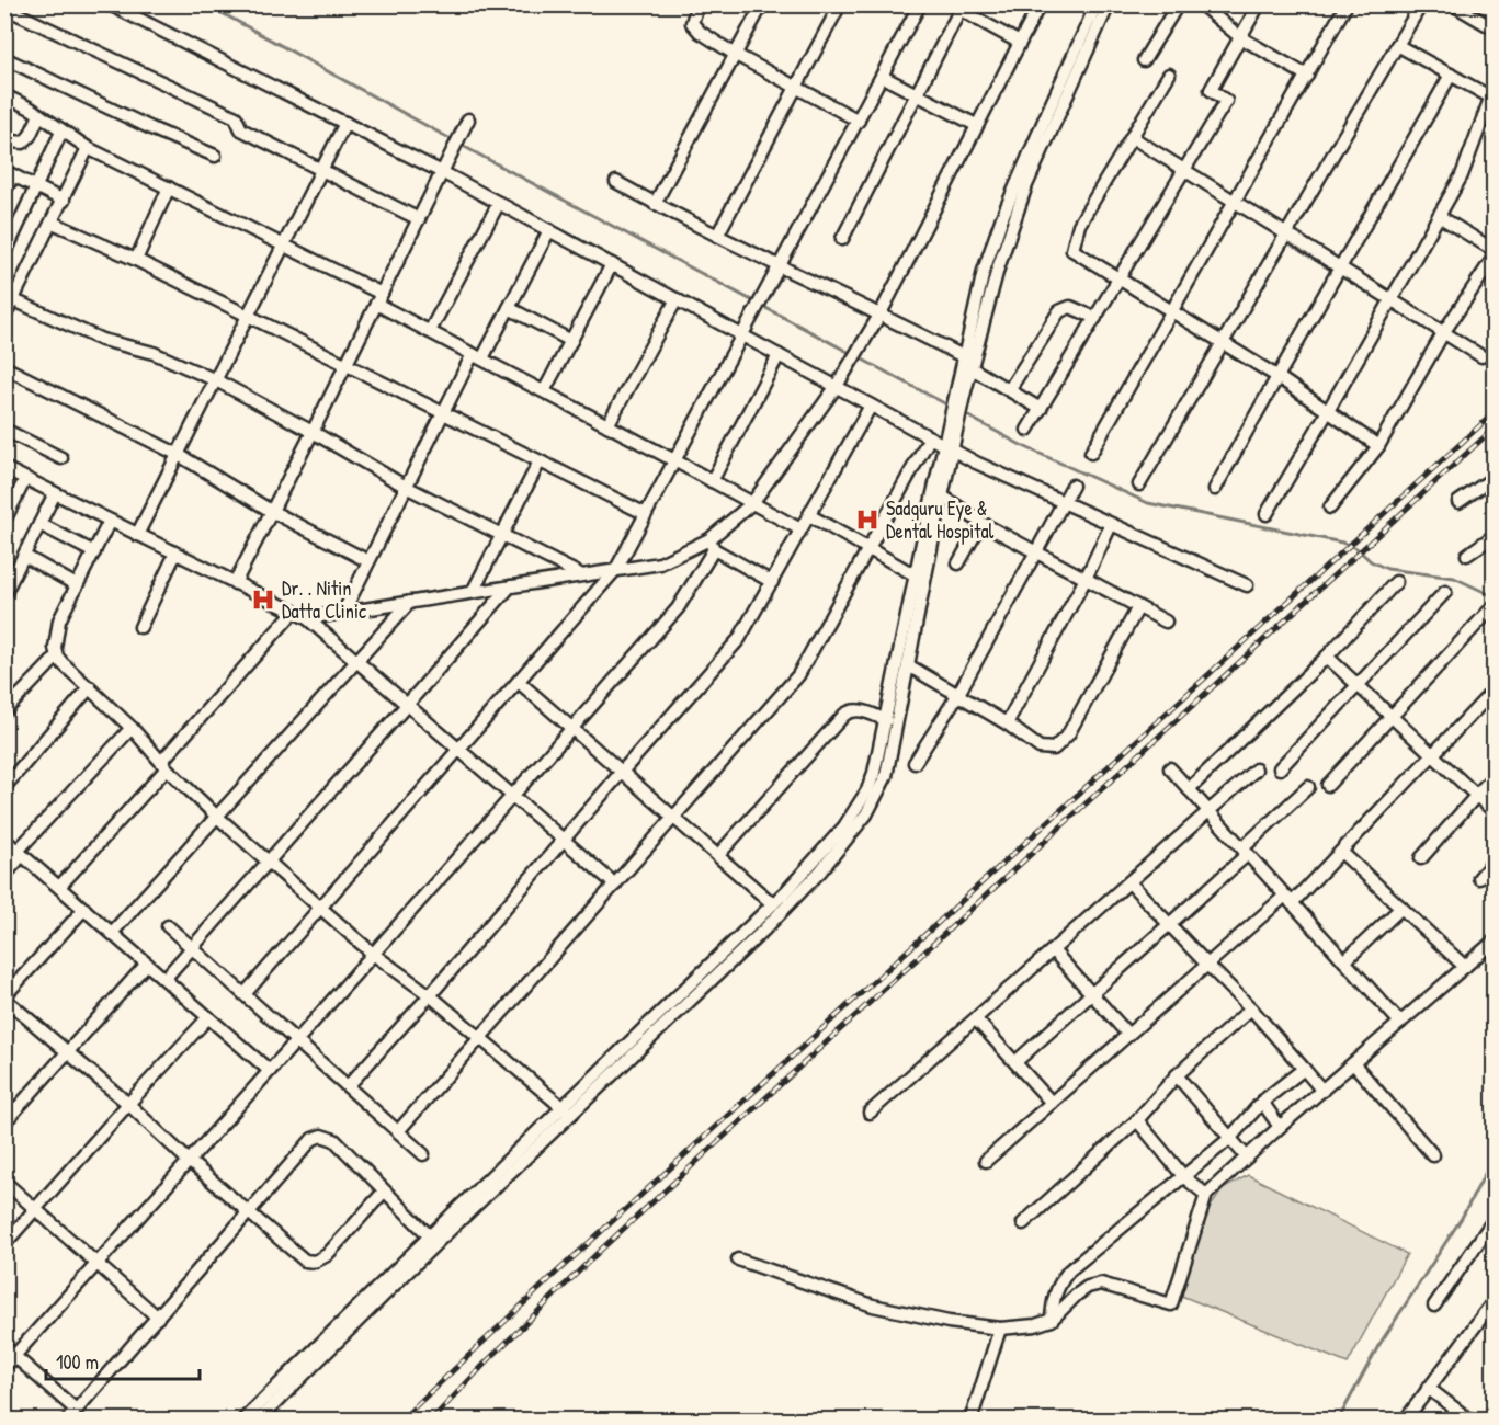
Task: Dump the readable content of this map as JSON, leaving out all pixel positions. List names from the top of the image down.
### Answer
{
  "places": {
    "hospital": ["Sadguru Eye & Dental Hospital", "Dr. . Nitin Datta Clinic"]
  },
  "scale_bar": "100 m"
}
